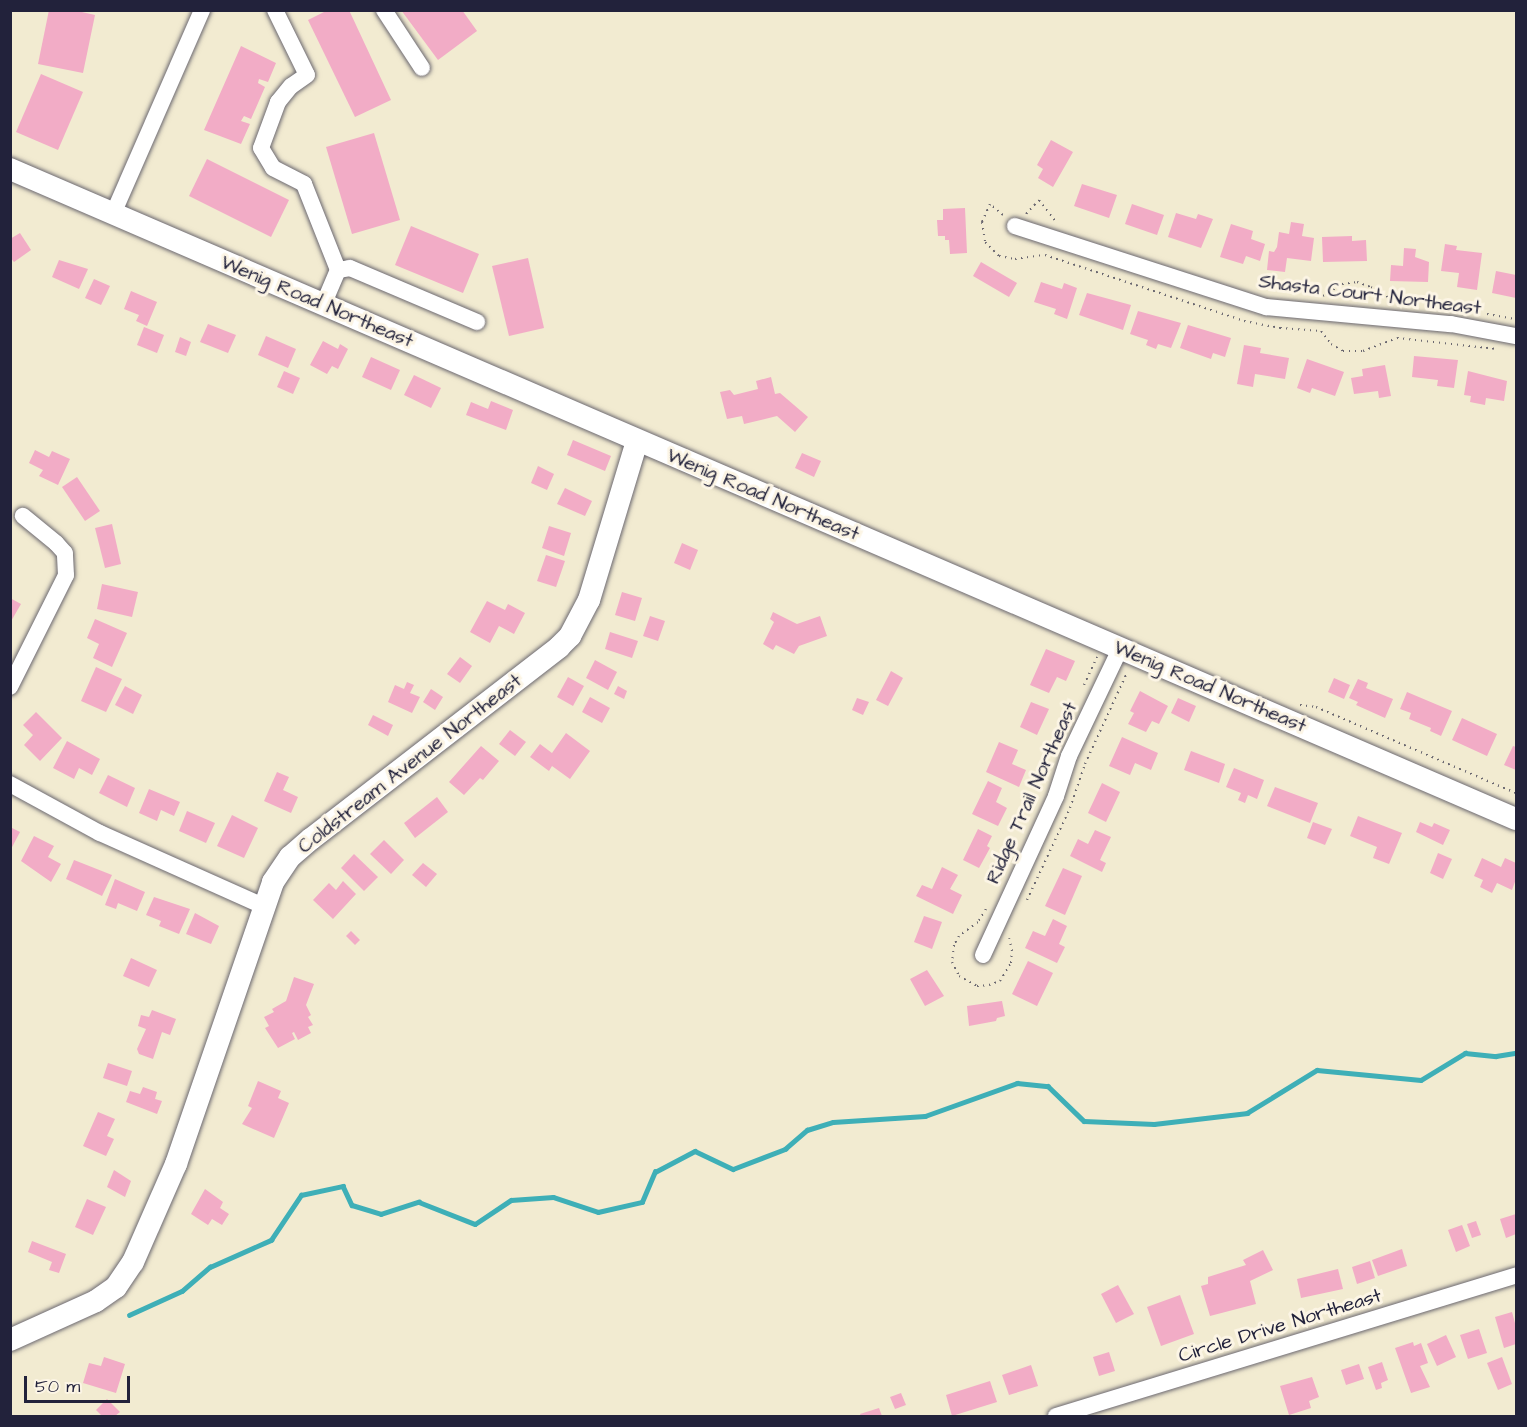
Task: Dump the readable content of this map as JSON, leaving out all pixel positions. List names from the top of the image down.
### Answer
{
  "streets": {
    "street": [
      "Shasta Court Northeast",
      "Wenig Road Northeast",
      "Coldstream Avenue Northeast",
      "Ridge Trail Northeast",
      "Circle Drive Northeast"
    ]
  },
  "crossings": [
    ["Wenig Road Northeast", "Coldstream Avenue Northeast"],
    ["Wenig Road Northeast", "Ridge Trail Northeast"]
  ],
  "scale_bar": "50 m"
}
